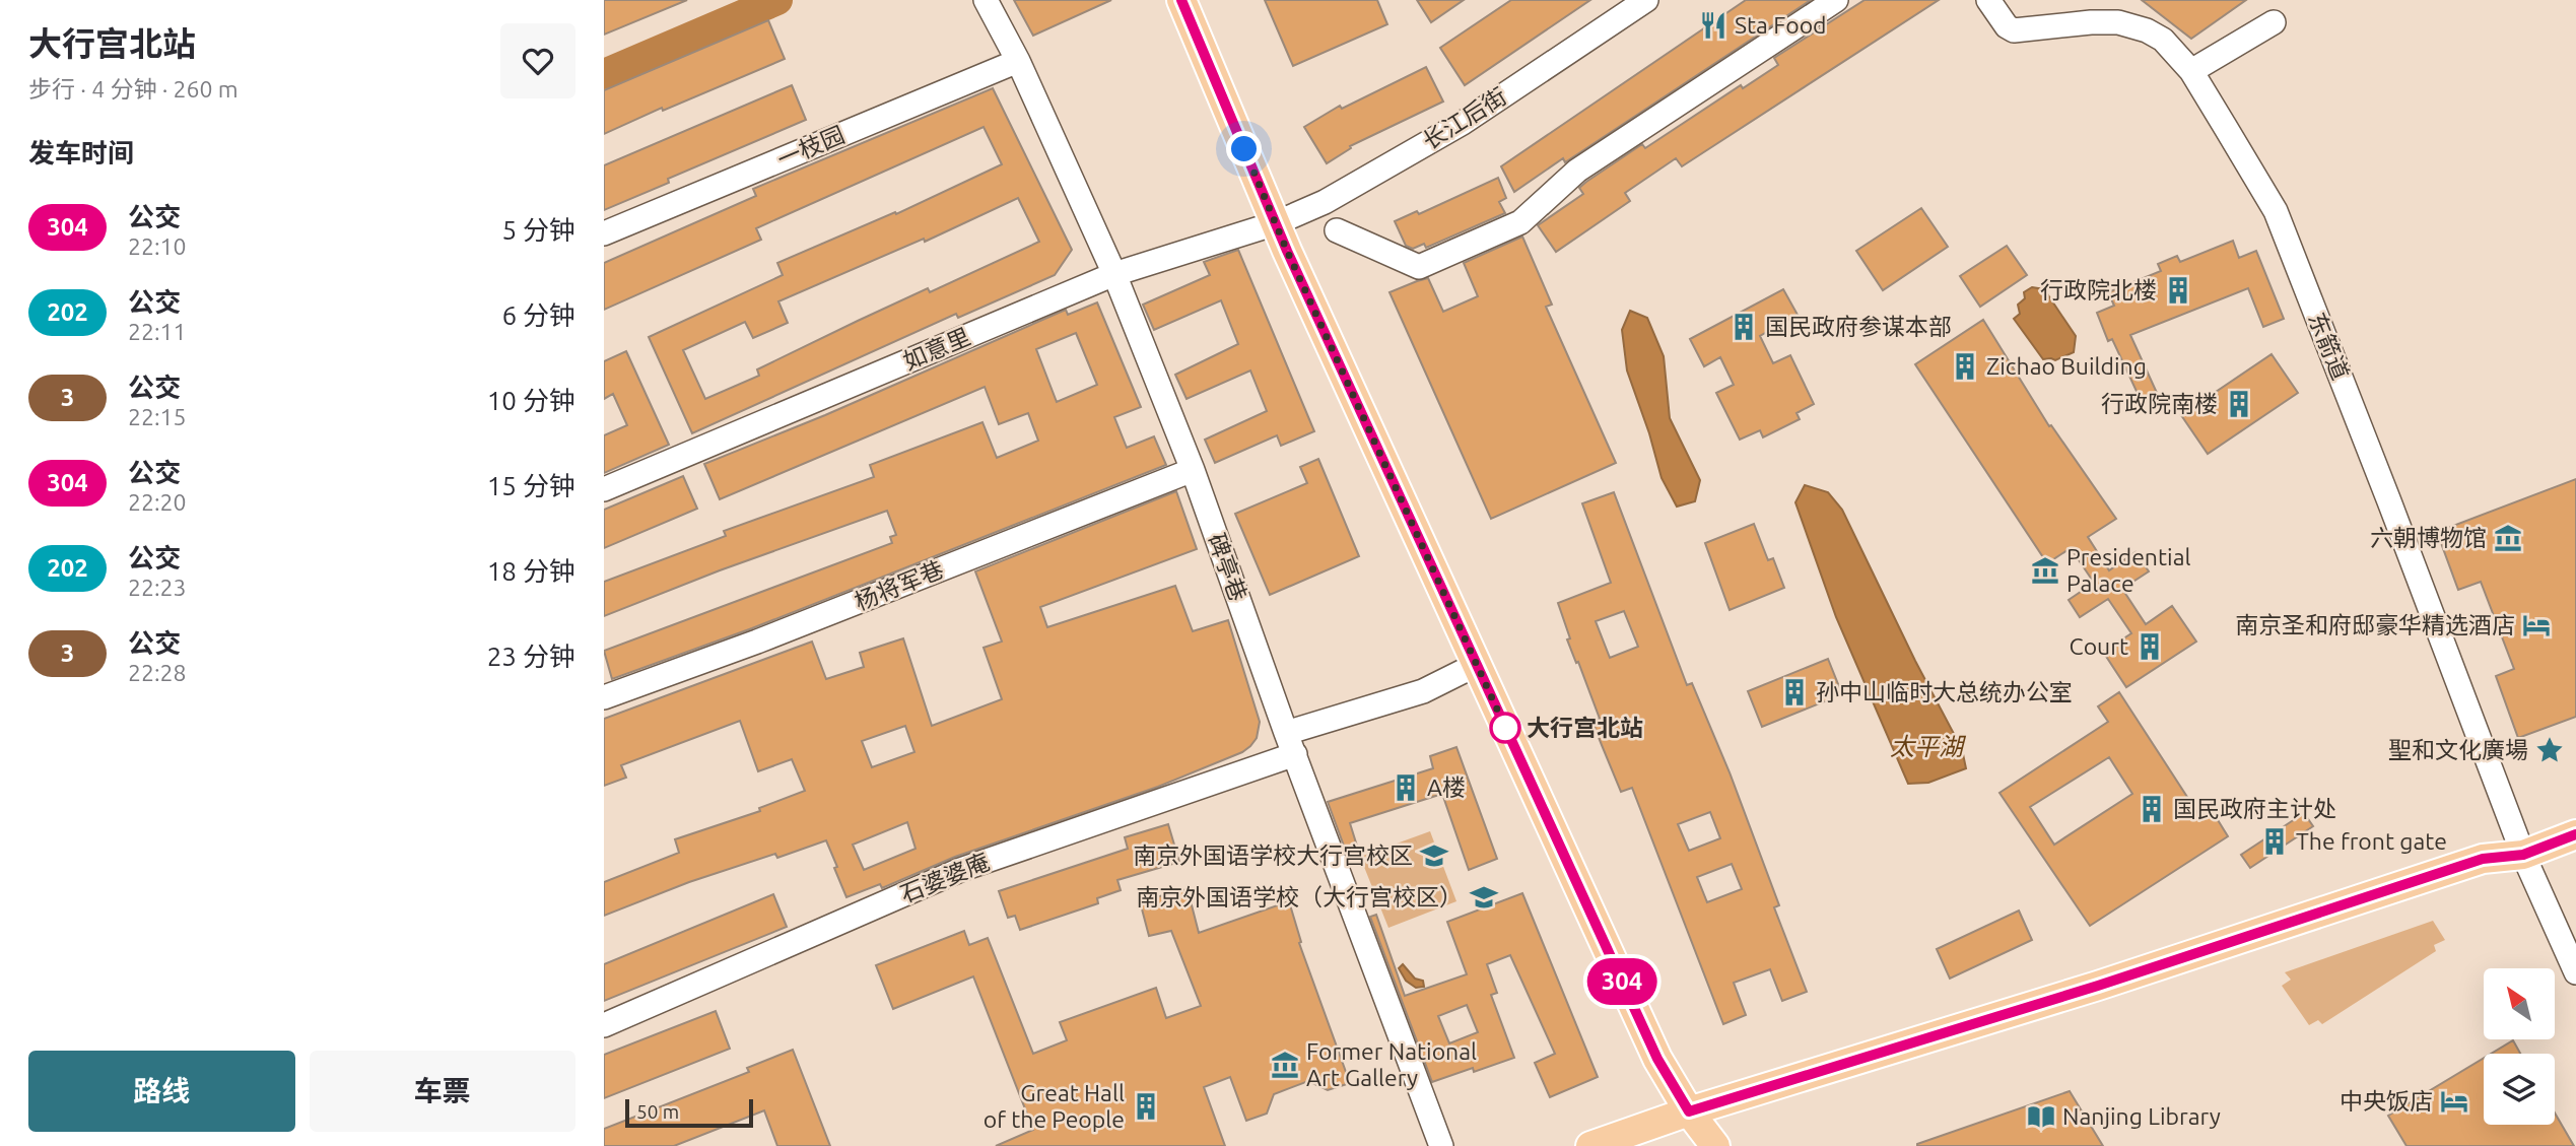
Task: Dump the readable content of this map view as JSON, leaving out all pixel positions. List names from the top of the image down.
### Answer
{
  "streets": {
    "street": [
      "长江后街",
      "一枝园",
      "东箭道",
      "如意里",
      "碑亭巷",
      "杨将军巷",
      "石婆婆庵"
    ]
  },
  "crossings": [
    ["长江后街", "如意里"],
    ["一枝园", "碑亭巷"],
    ["如意里", "碑亭巷"],
    ["碑亭巷", "杨将军巷"],
    ["碑亭巷", "石婆婆庵"]
  ],
  "water": ["太平湖"],
  "places": {
    "restaurant": ["Sta Food"],
    "building": [
      "行政院北楼",
      "国民政府参谋本部",
      "Zichao Building",
      "行政院南楼",
      "Court",
      "孙中山临时大总统办公室",
      "A楼",
      "国民政府主计处",
      "The front gate",
      "Great Hall of the People"
    ],
    "museum": ["六朝博物馆", "Presidential Palace", "Former National Art Gallery"],
    "hotel": ["南京圣和府邸豪华精选酒店", "中央饭店"],
    "other": ["大行宫北站"],
    "place": ["聖和文化廣場"],
    "school or university": ["南京外国语学校大行宫校区", "南京外国语学校（大行宫校区）"],
    "library": ["Nanjing Library"]
  },
  "lines": ["bus line 304"],
  "scale_bar": "50 m",
  "north": "top left",
  "page": {
    "heading": [
      ["大行宫北站", "步行 · 4 分钟 · 260 m"],
      "发车时间"
    ],
    "on_map": "304",
    "list": [
      {
        "mark": "304",
        "name": "公交",
        "note": "22:10",
        "value": "5 分钟"
      },
      {
        "mark": "202",
        "name": "公交",
        "note": "22:11",
        "value": "6 分钟"
      },
      {
        "mark": "3",
        "name": "公交",
        "note": "22:15",
        "value": "10 分钟"
      },
      {
        "mark": "304",
        "name": "公交",
        "note": "22:20",
        "value": "15 分钟"
      },
      {
        "mark": "202",
        "name": "公交",
        "note": "22:23",
        "value": "18 分钟"
      },
      {
        "mark": "3",
        "name": "公交",
        "note": "22:28",
        "value": "23 分钟"
      }
    ],
    "buttons": ["路线", "车票"],
    "scale": "50 m"
  }
}
